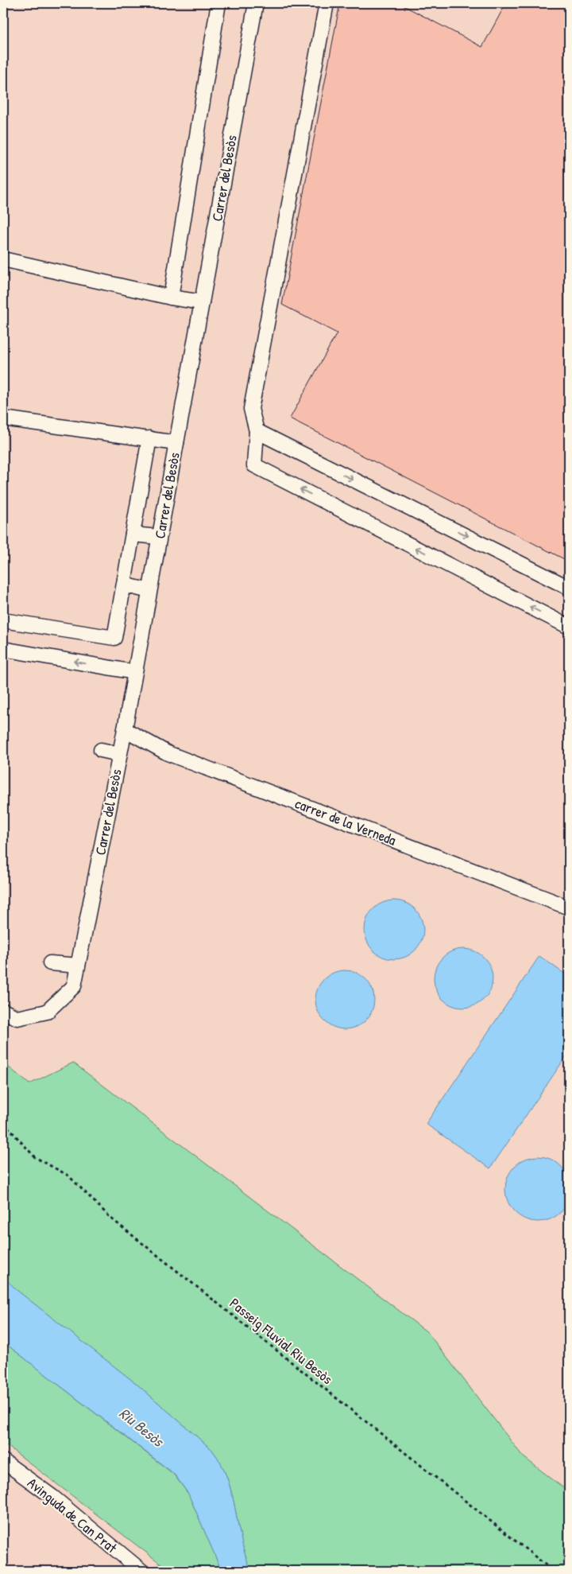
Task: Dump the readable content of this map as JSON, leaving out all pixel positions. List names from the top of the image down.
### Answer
{
  "streets": {
    "street": ["Carrer del Besòs", "carrer de la Verneda", "Avinguda de Can Prat"],
    "path": ["Passeig Fluvial Riu Besòs"]
  },
  "crossings": [
    ["Carrer del Besòs", "carrer de la Verneda"]
  ],
  "water": ["Riu Besòs"]
}
